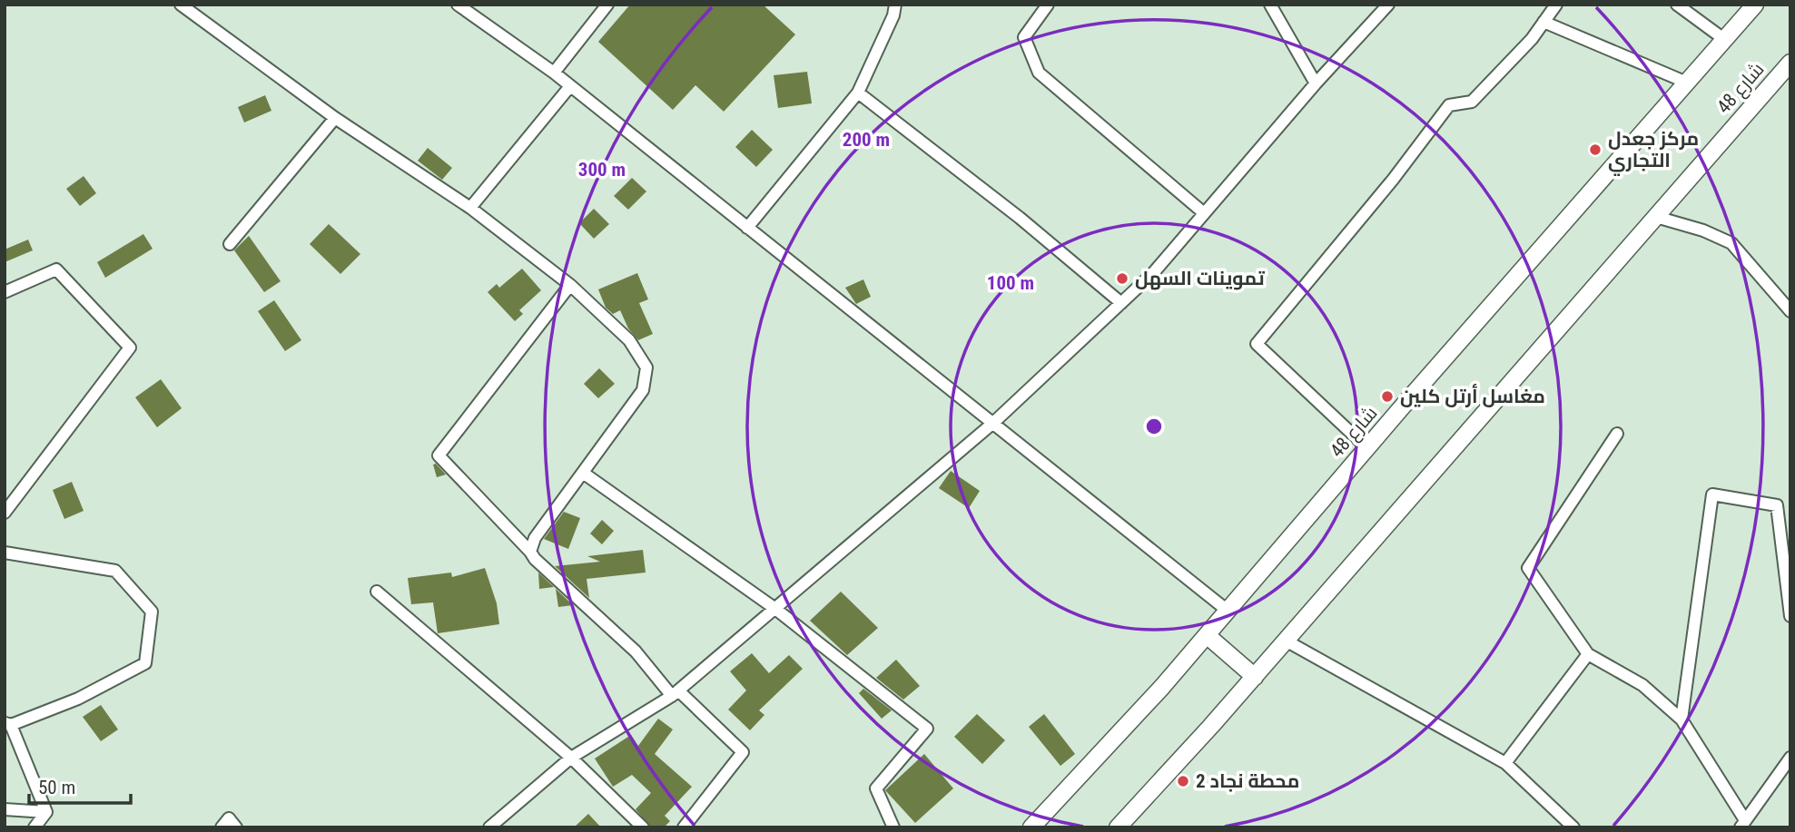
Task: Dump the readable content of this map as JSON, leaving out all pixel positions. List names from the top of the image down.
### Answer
{
  "streets": {
    "main road": ["شارع 48"]
  },
  "places": [
    "مركز جعدل التجاري",
    "تموينات السهل",
    "مغاسل أرتل كلين",
    "محطة نجاد 2"
  ],
  "scale_bar": "50 m",
  "rings": ["200 m", "300 m", "100 m"]
}
